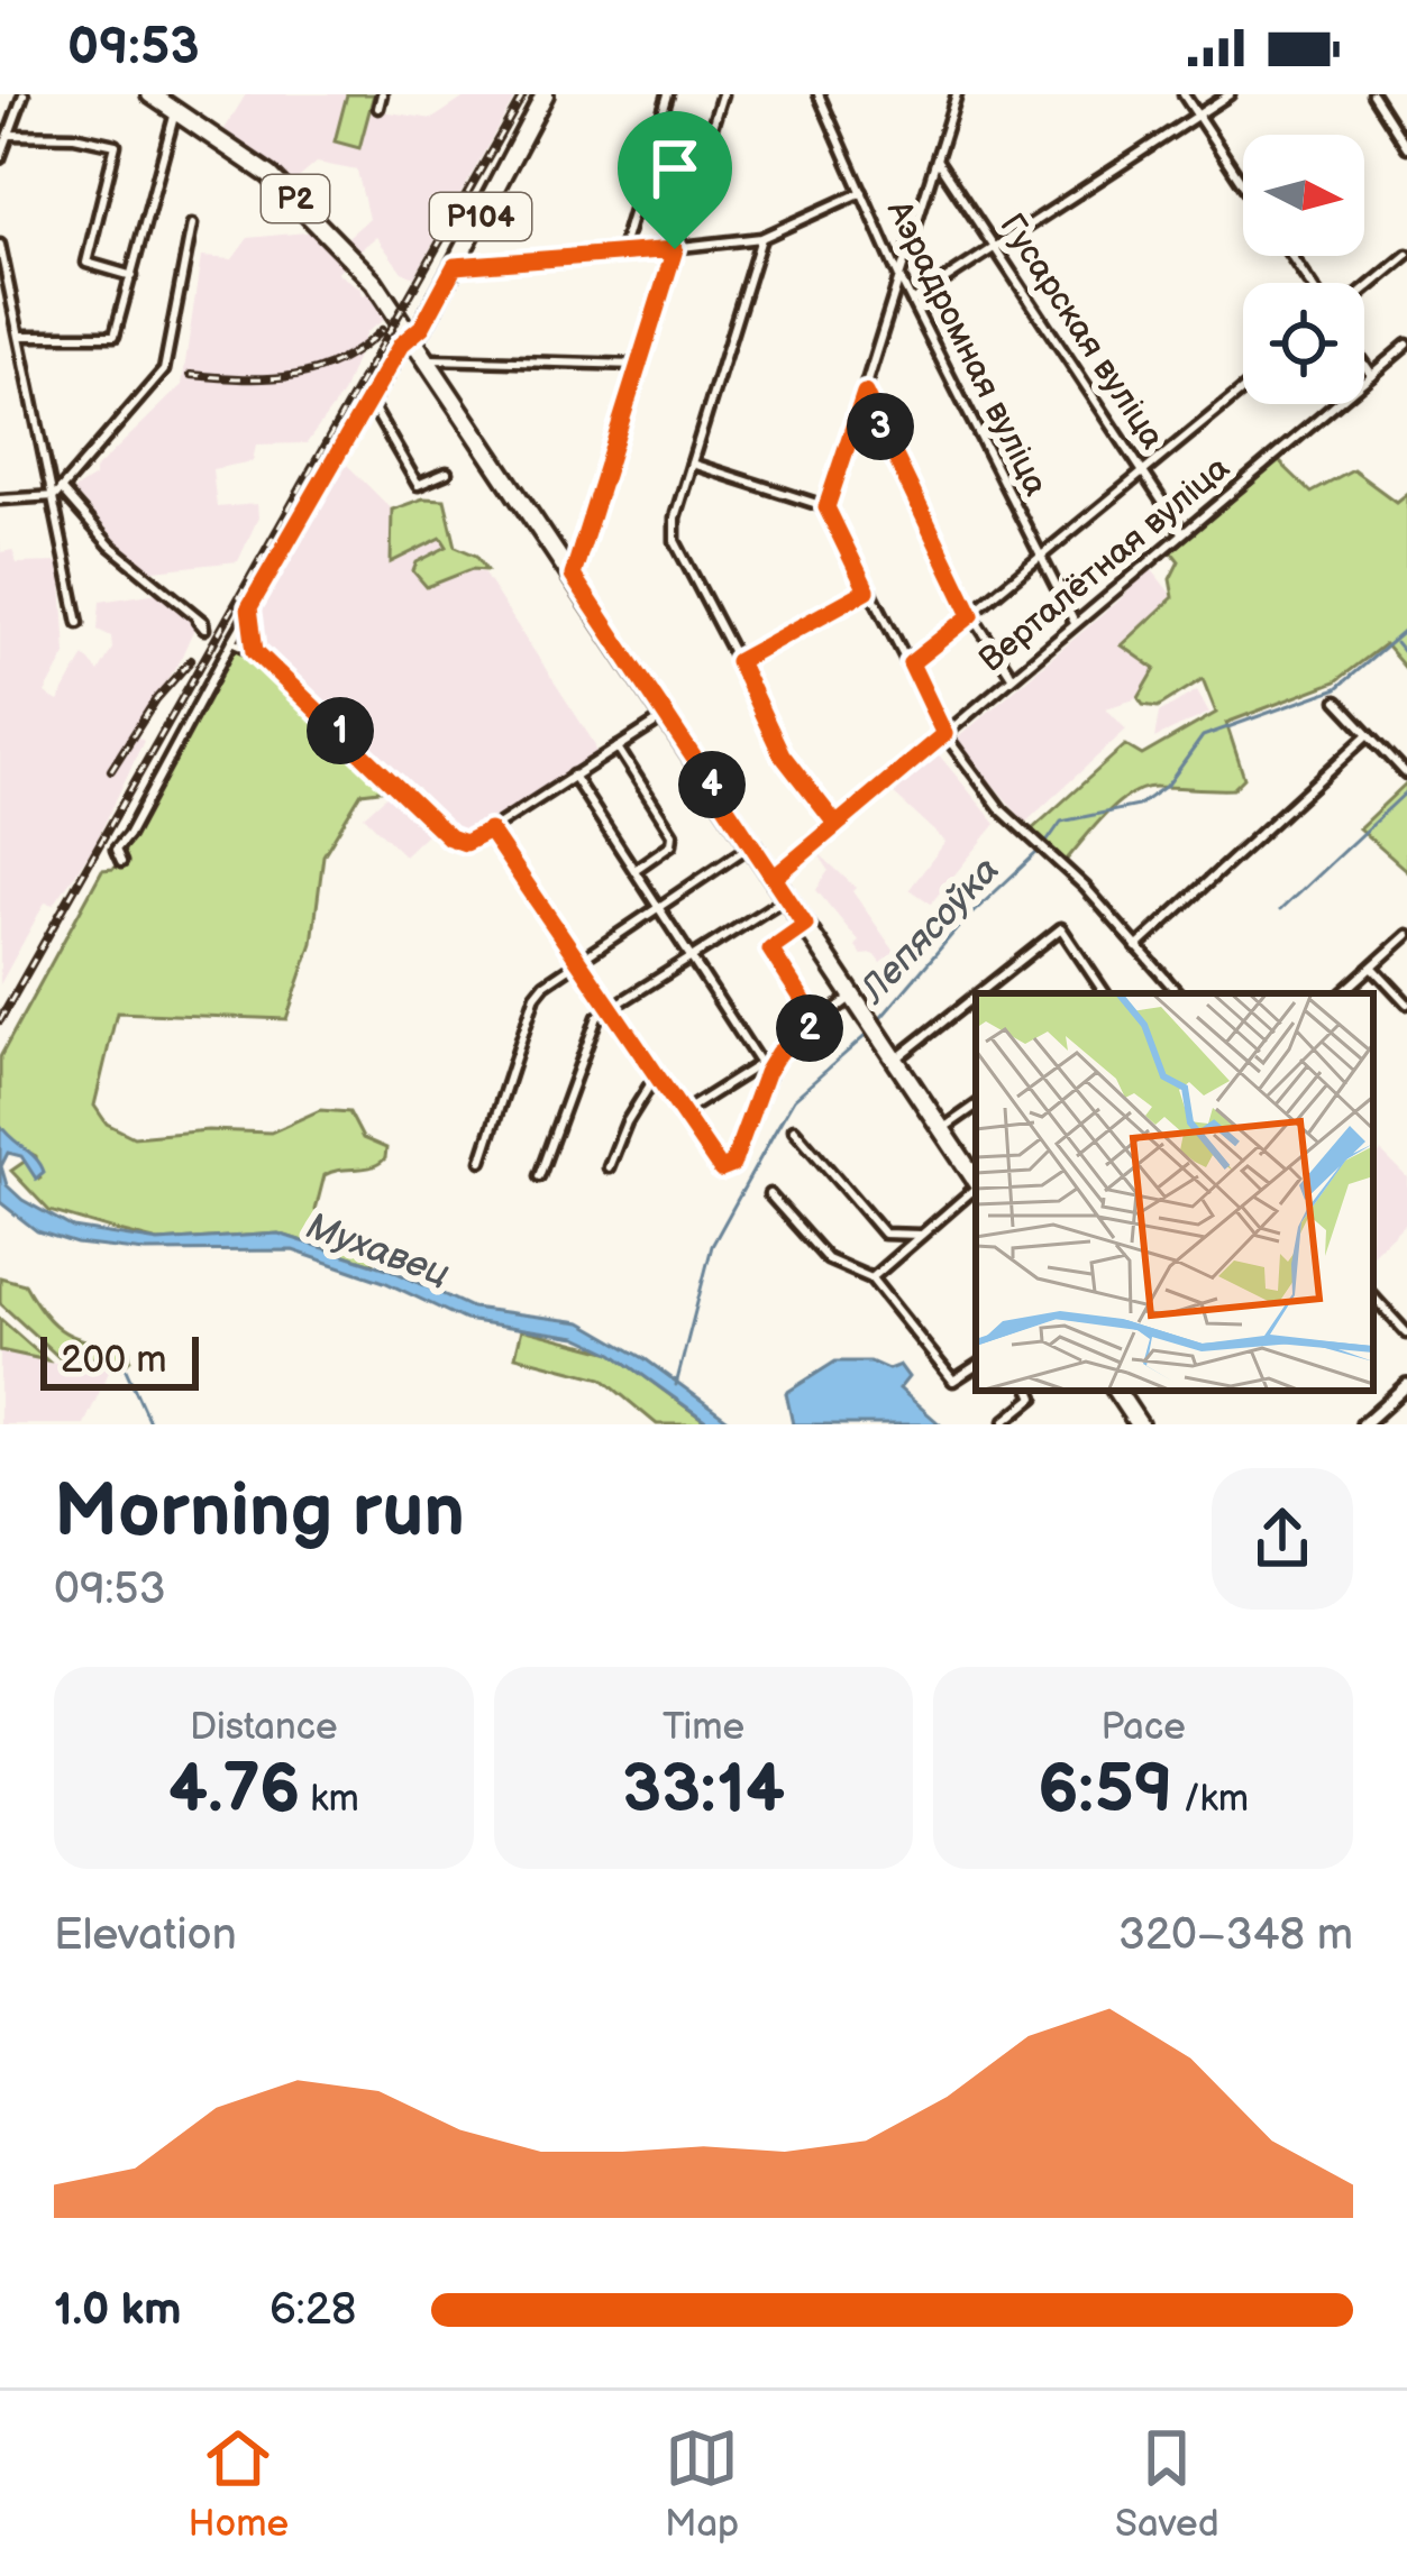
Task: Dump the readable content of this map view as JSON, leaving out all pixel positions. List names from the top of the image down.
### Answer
{
  "streets": {
    "main road": ["Р2", "Р104"],
    "street": ["Гусарская вуліца", "Аэрадромная вуліца", "Верталётная вуліца"]
  },
  "crossings": [
    ["Р2", "Р104"],
    ["Р2", "Верталётная вуліца"],
    ["Гусарская вуліца", "Верталётная вуліца"],
    ["Аэрадромная вуліца", "Верталётная вуліца"]
  ],
  "water": ["Лепясоўка", "Мухавец"],
  "scale_bar": "200 m",
  "north": "right",
  "page": {
    "status": "09:53",
    "pins": [
      "3",
      "1",
      "4",
      "2"
    ],
    "scale": "200 m",
    "heading": ["Morning run", "09:53"],
    "stats": [
      ["Distance", "4.76 km"],
      ["Time", "33:14"],
      ["Pace", "6:59 /km"]
    ],
    "chart": ["Elevation", "320–348 m"],
    "list": [
      {
        "name": "1.0 km",
        "note": "6:28"
      }
    ],
    "tabs": ["Home", "Map", "Saved"]
  }
}
